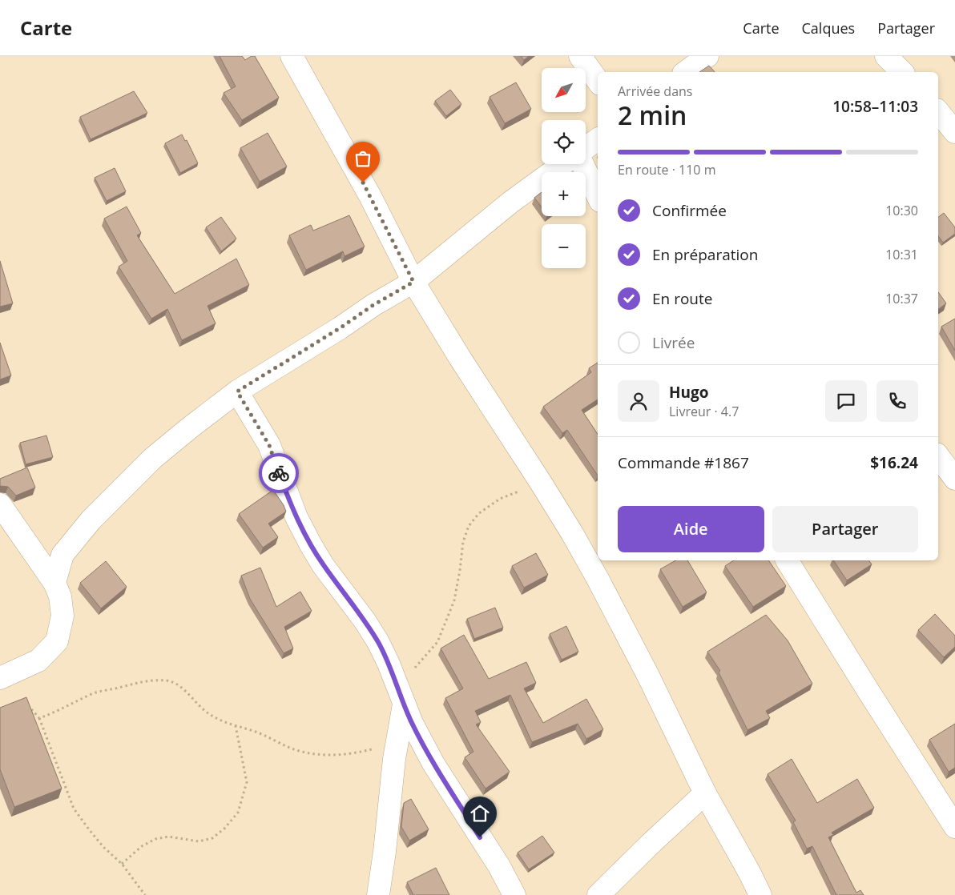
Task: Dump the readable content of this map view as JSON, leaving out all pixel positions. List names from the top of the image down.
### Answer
{
  "north": "bottom left",
  "page": {
    "header": "Carte",
    "nav": ["Carte", "Calques", "Partager"],
    "map_buttons": ["+", "−"],
    "heading": ["2 min", "Arrivée dans", "10:58–11:03"],
    "panel": [
      "Hugo",
      "Livreur · 4.7",
      "Commande #1867",
      "$16.24"
    ],
    "bar": "En route · 110 m",
    "list": [
      ["Confirmée", "10:30"],
      ["En préparation", "10:31"],
      ["En route", "10:37"],
      "Livrée"
    ],
    "buttons": ["Aide", "Partager"]
  }
}
